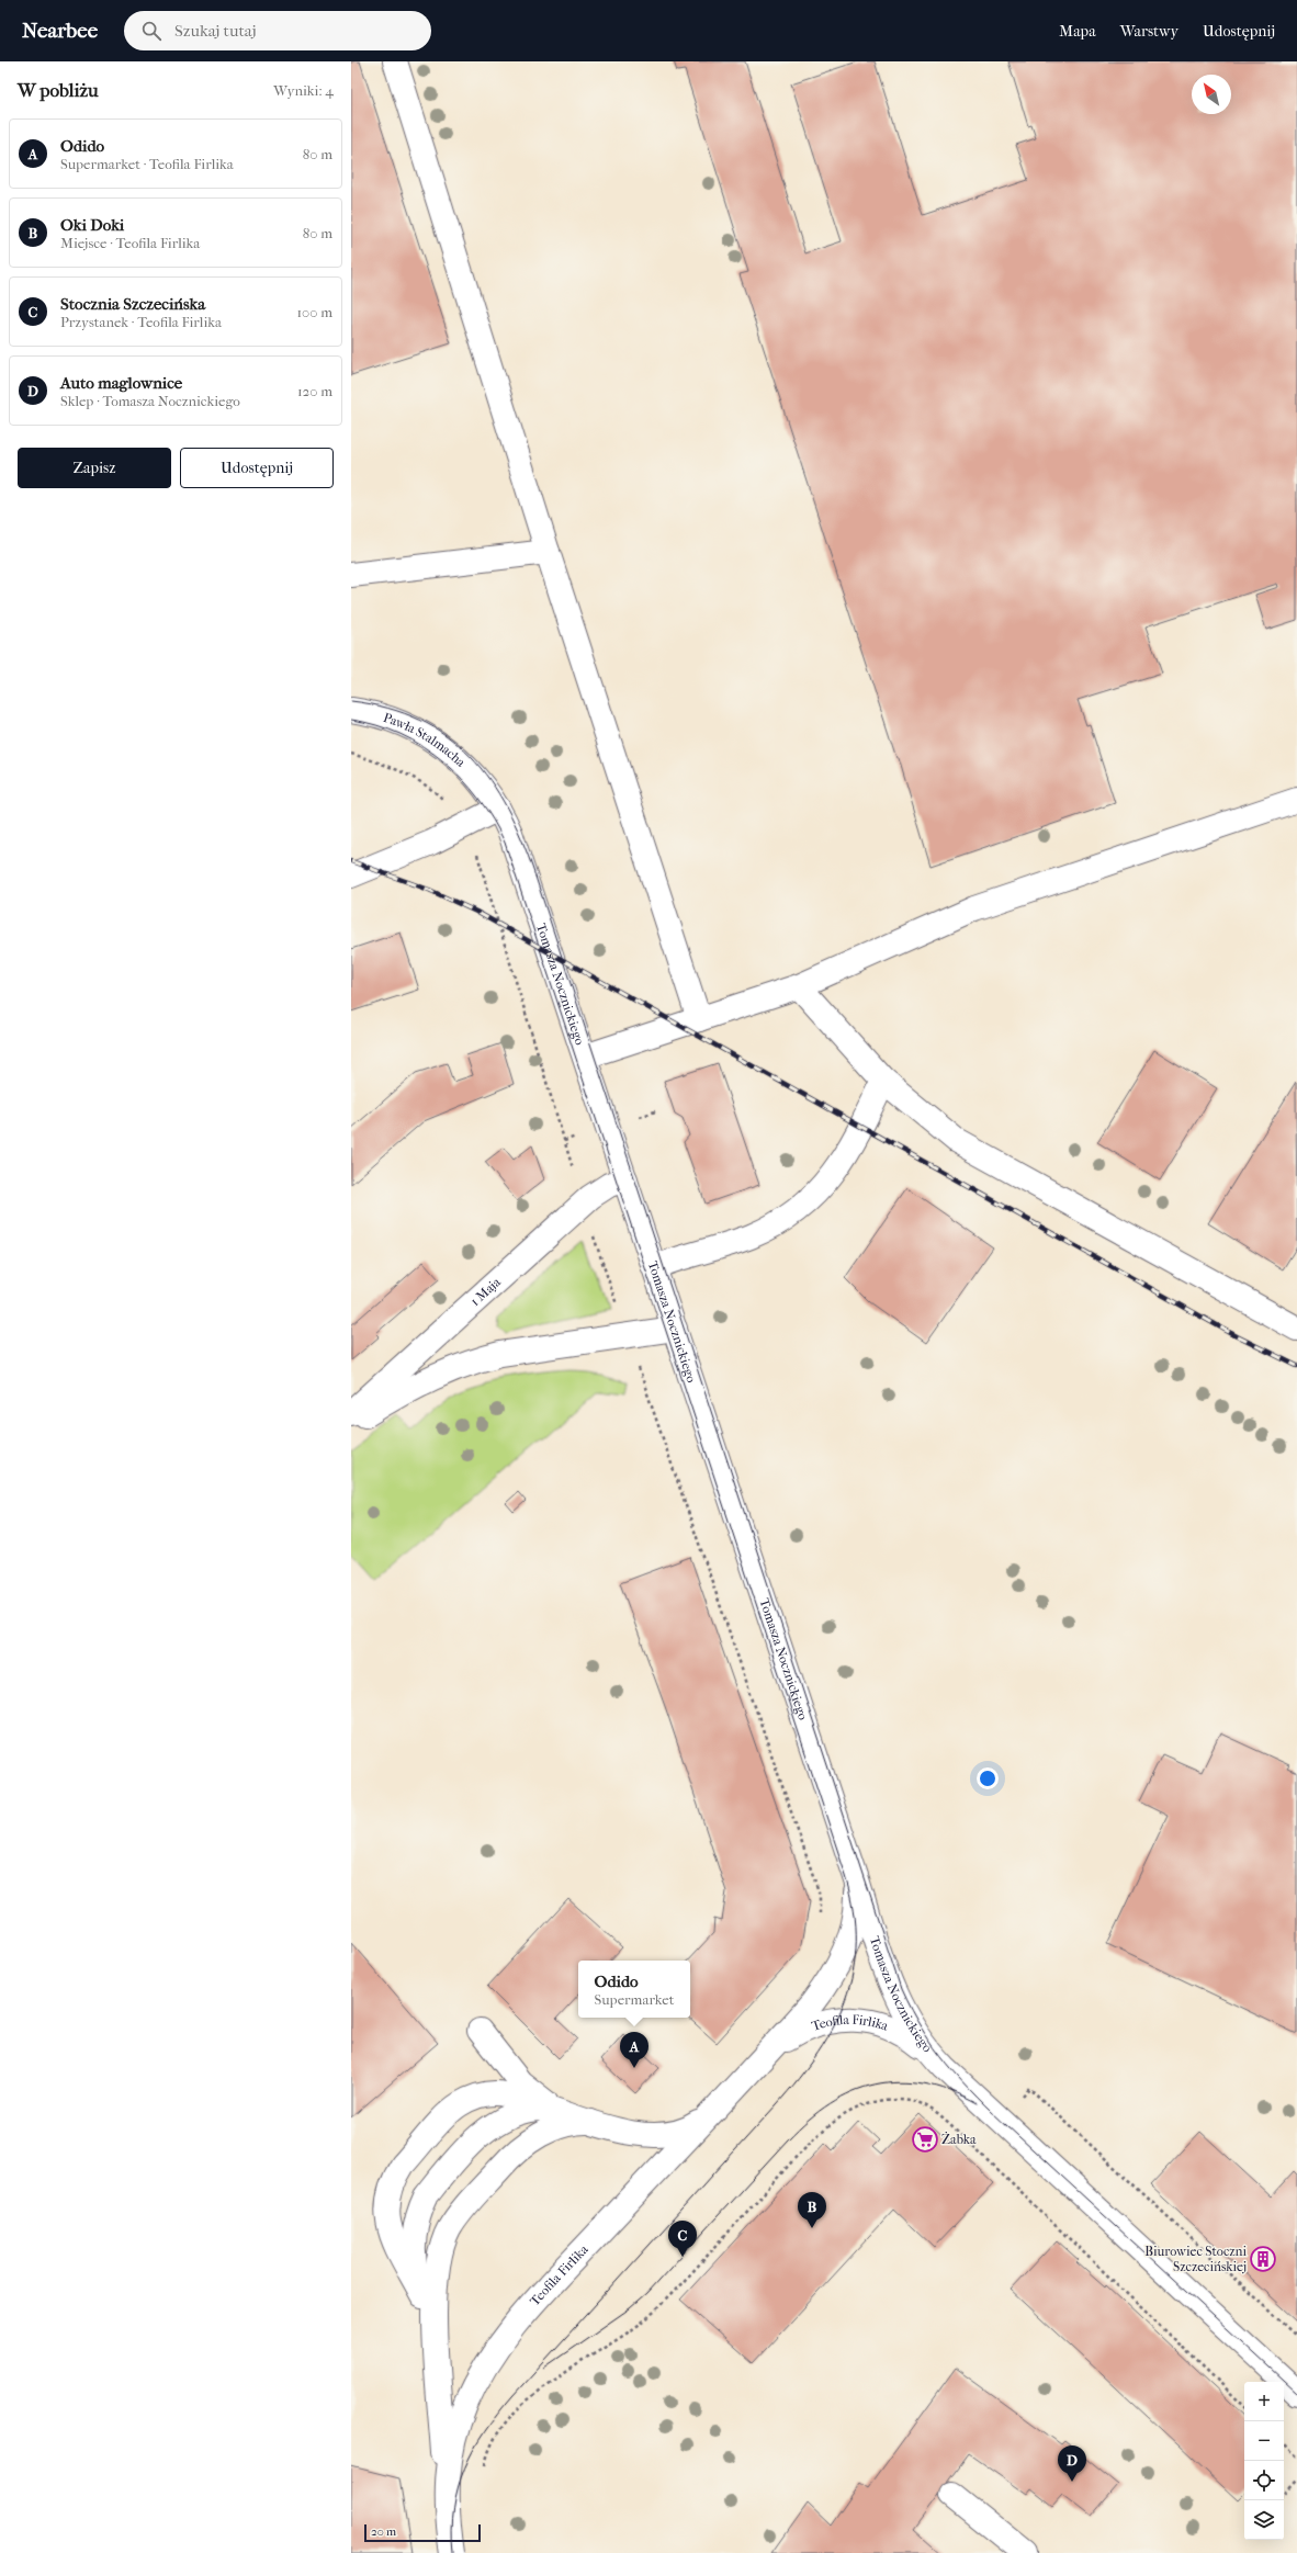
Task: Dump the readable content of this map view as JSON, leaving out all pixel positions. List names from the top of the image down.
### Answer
{
  "streets": {
    "street": [
      "Pawła Stalmacha",
      "Tomasza Nocznickiego",
      "1 Maja",
      "Teofila Firlika"
    ]
  },
  "crossings": [
    ["Pawła Stalmacha", "Tomasza Nocznickiego"],
    ["Tomasza Nocznickiego", "1 Maja"],
    ["Tomasza Nocznickiego", "Teofila Firlika"]
  ],
  "places": {
    "supermarket": ["Żabka"],
    "building": ["Biurowiec Stoczni Szczecińskiej"]
  },
  "scale_bar": "20 m",
  "north": "top left",
  "page": {
    "header": "Nearbee",
    "search": "Szukaj tutaj",
    "nav": ["Mapa", "Warstwy", "Udostępnij"],
    "heading": ["W pobliżu", "Wyniki: 4"],
    "list": [
      {
        "mark": "A",
        "name": "Odido",
        "note": "Supermarket · Teofila Firlika",
        "value": "80 m"
      },
      {
        "mark": "B",
        "name": "Oki Doki",
        "note": "Miejsce · Teofila Firlika",
        "value": "80 m"
      },
      {
        "mark": "C",
        "name": "Stocznia Szczecińska",
        "note": "Przystanek · Teofila Firlika",
        "value": "100 m"
      },
      {
        "mark": "D",
        "name": "Auto maglownice",
        "note": "Sklep · Tomasza Nocznickiego",
        "value": "120 m"
      }
    ],
    "buttons": ["Zapisz", "Udostępnij"],
    "popup": ["Odido", "Supermarket"],
    "pins": [
      "A",
      "B",
      "C",
      "D"
    ],
    "map_buttons": ["+", "−"],
    "scale": "20 m"
  }
}
